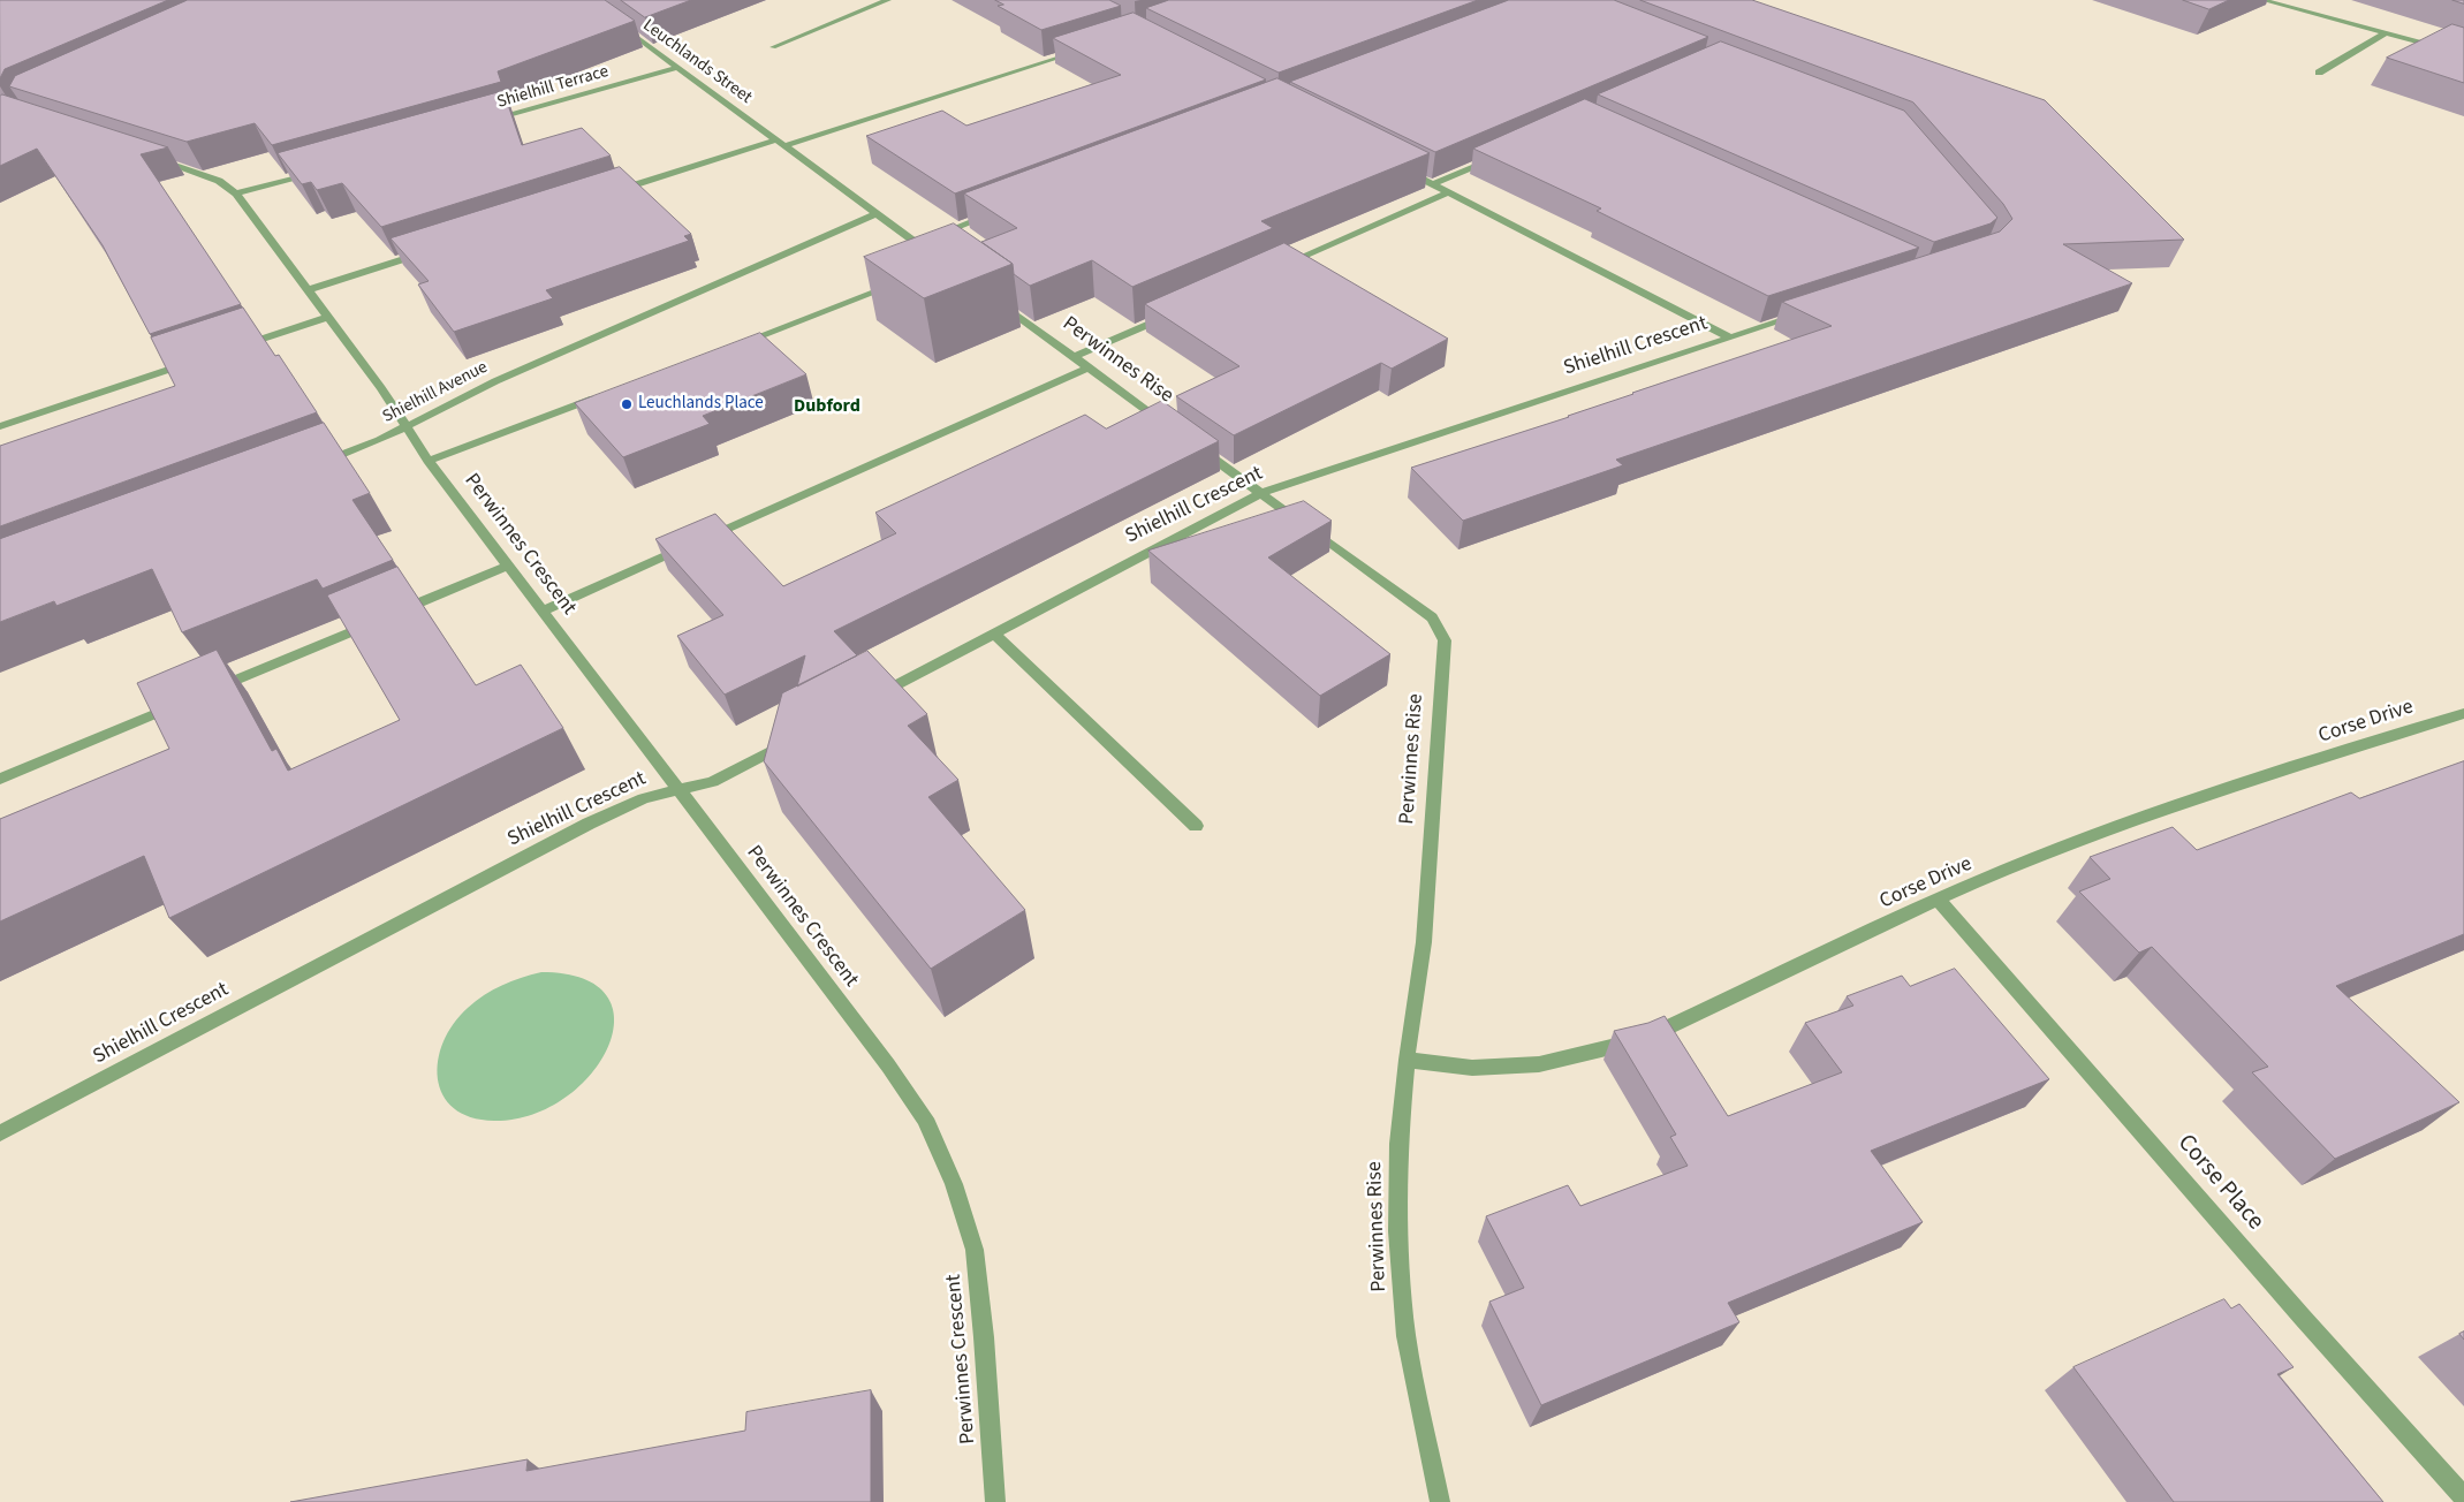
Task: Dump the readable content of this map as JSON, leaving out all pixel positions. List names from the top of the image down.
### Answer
{
  "streets": {
    "street": [
      "Leuchlands Street",
      "Shielhill Terrace",
      "Shielhill Crescent",
      "Perwinnes Rise",
      "Shielhill Avenue",
      "Perwinnes Crescent",
      "Corse Drive",
      "Corse Place"
    ]
  },
  "crossings": [
    ["Leuchlands Street", "Shielhill Terrace"],
    ["Leuchlands Street", "Shielhill Avenue"],
    ["Shielhill Crescent", "Perwinnes Rise"],
    ["Shielhill Crescent", "Perwinnes Crescent"],
    ["Perwinnes Rise", "Corse Drive"],
    ["Shielhill Avenue", "Perwinnes Crescent"],
    ["Corse Drive", "Corse Place"]
  ],
  "districts": ["Dubford"],
  "places": ["Leuchlands Place"]
}
